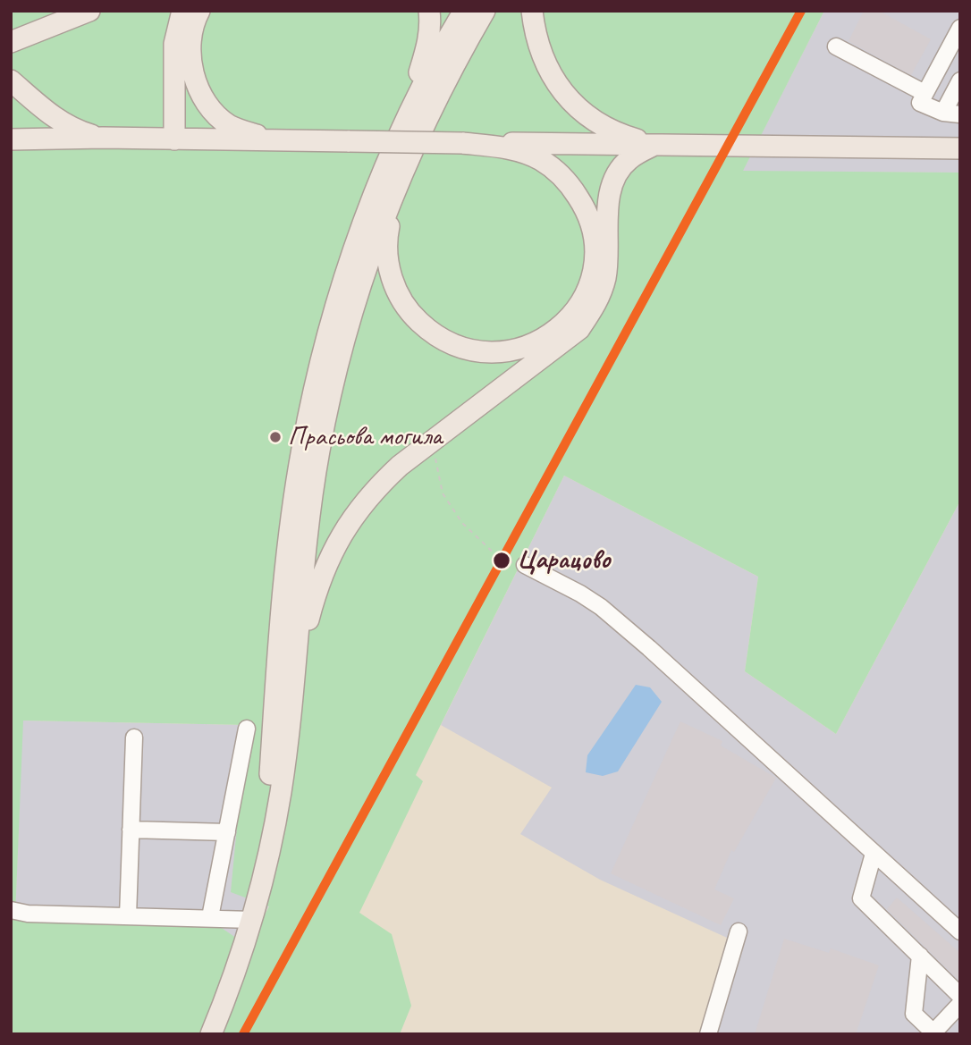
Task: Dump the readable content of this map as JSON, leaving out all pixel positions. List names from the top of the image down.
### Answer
{
  "places": ["Прасьова могила", "Царацово"]
}
